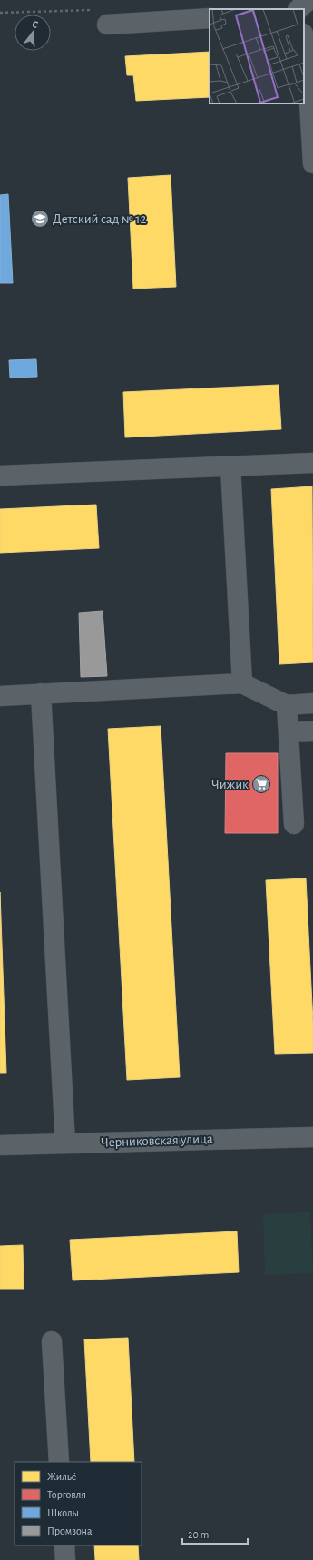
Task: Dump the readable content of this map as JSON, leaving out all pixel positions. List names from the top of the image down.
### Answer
{
  "streets": {
    "street": ["Черниковская улица"]
  },
  "places": {
    "school or university": ["Детский сад № 12"],
    "supermarket": ["Чижик"]
  },
  "legend": [
    "Жильё",
    "Торговля",
    "Школы",
    "Промзона"
  ],
  "scale_bar": "20 m",
  "north": "top"
}
